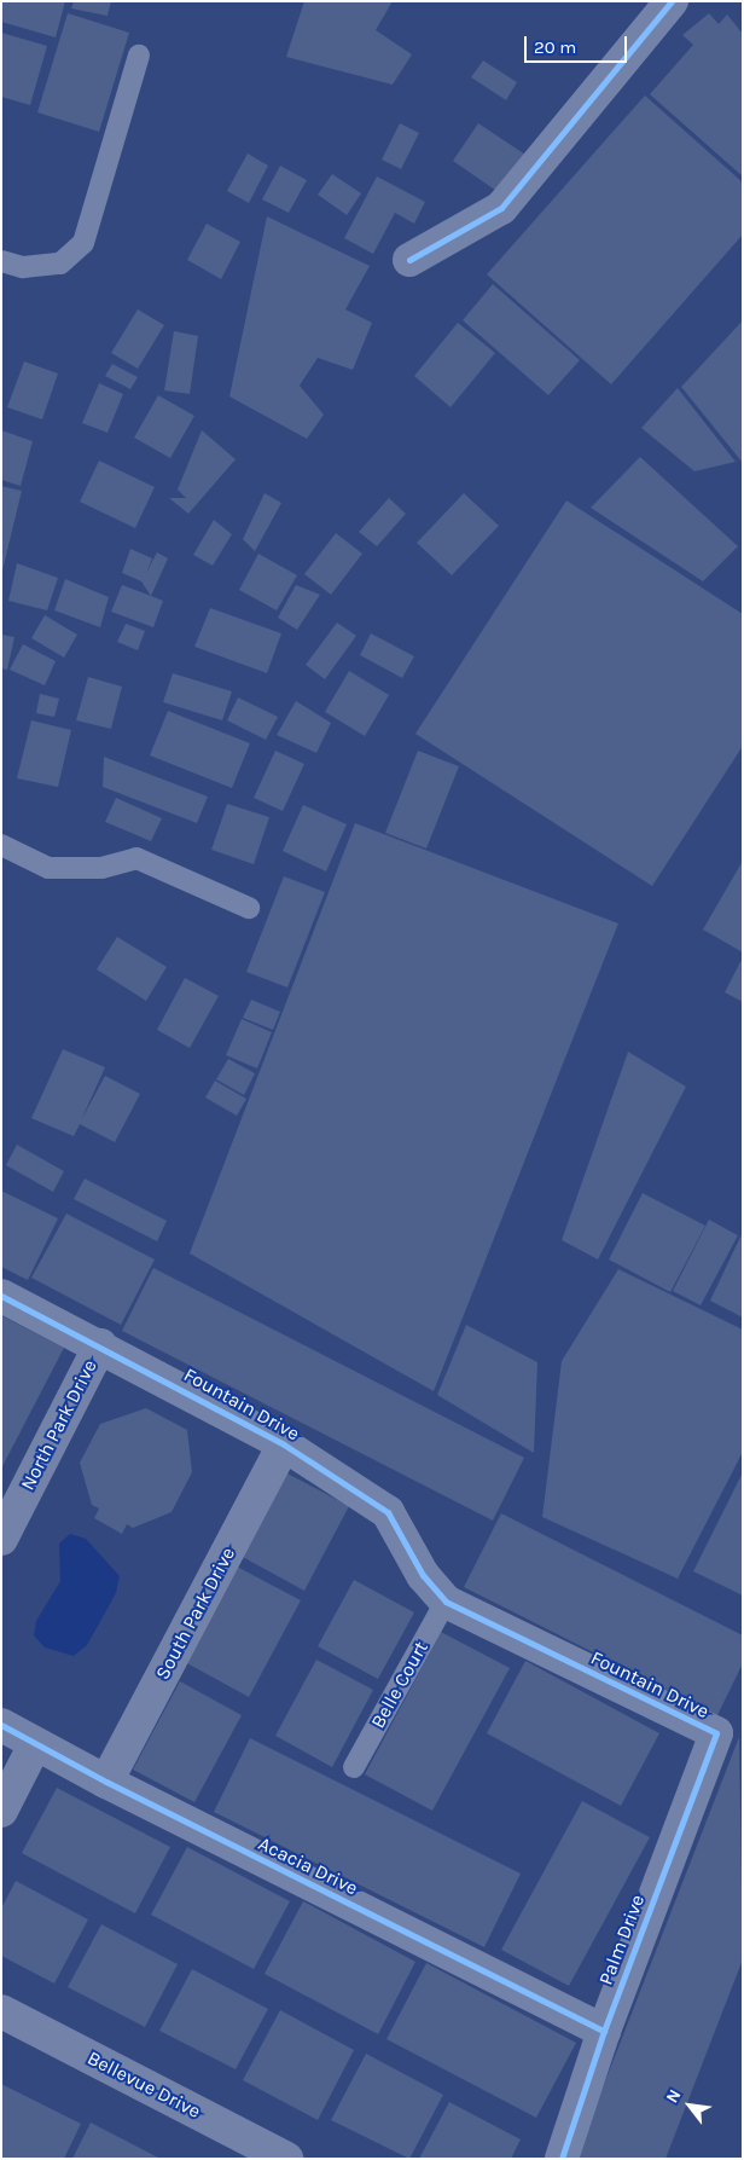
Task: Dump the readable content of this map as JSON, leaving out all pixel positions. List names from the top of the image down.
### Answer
{
  "streets": {
    "street": [
      "Fountain Drive",
      "North Park Drive",
      "South Park Drive",
      "Acacia Drive",
      "Palm Drive",
      "Bellevue Drive"
    ],
    "lane": ["Belle Court"]
  },
  "crossings": [
    ["Fountain Drive", "North Park Drive"],
    ["Fountain Drive", "South Park Drive"],
    ["Fountain Drive", "Belle Court"],
    ["Fountain Drive", "Palm Drive"],
    ["South Park Drive", "Acacia Drive"],
    ["Acacia Drive", "Palm Drive"]
  ],
  "scale_bar": "20 m",
  "north": "top left"
}
